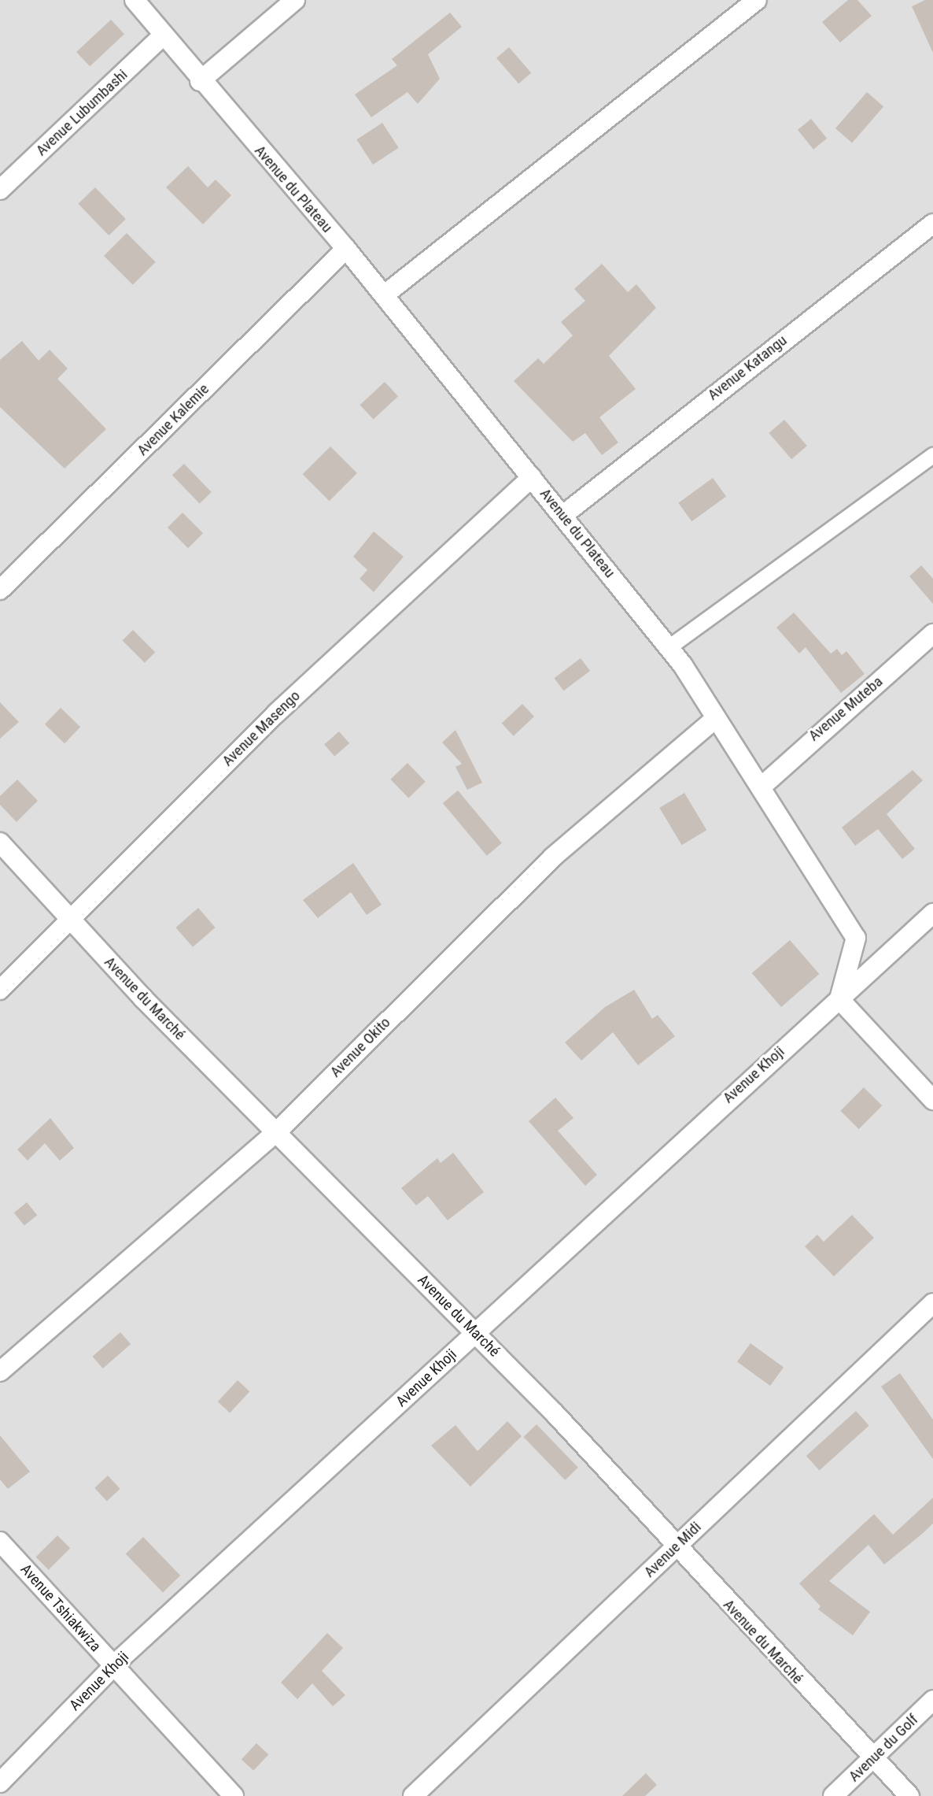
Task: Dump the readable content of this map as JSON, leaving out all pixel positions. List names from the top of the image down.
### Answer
{
  "streets": {
    "street": [
      "Avenue Lubumbashi",
      "Avenue du Plateau",
      "Avenue Katangu",
      "Avenue Kalemie",
      "Avenue Muteba",
      "Avenue Masengo",
      "Avenue du Marché",
      "Avenue Okito",
      "Avenue Khoji",
      "Avenue Midi",
      "Avenue Tshiakwiza",
      "Avenue du Golf"
    ]
  },
  "crossings": [
    ["Avenue Lubumbashi", "Avenue du Plateau"],
    ["Avenue du Plateau", "Avenue Katangu"],
    ["Avenue du Plateau", "Avenue Kalemie"],
    ["Avenue du Plateau", "Avenue Muteba"],
    ["Avenue du Plateau", "Avenue Masengo"],
    ["Avenue du Plateau", "Avenue Okito"],
    ["Avenue du Plateau", "Avenue Khoji"],
    ["Avenue Masengo", "Avenue du Marché"],
    ["Avenue du Marché", "Avenue Okito"],
    ["Avenue du Marché", "Avenue Khoji"],
    ["Avenue du Marché", "Avenue Midi"],
    ["Avenue du Marché", "Avenue du Golf"],
    ["Avenue Khoji", "Avenue Tshiakwiza"]
  ]
}
